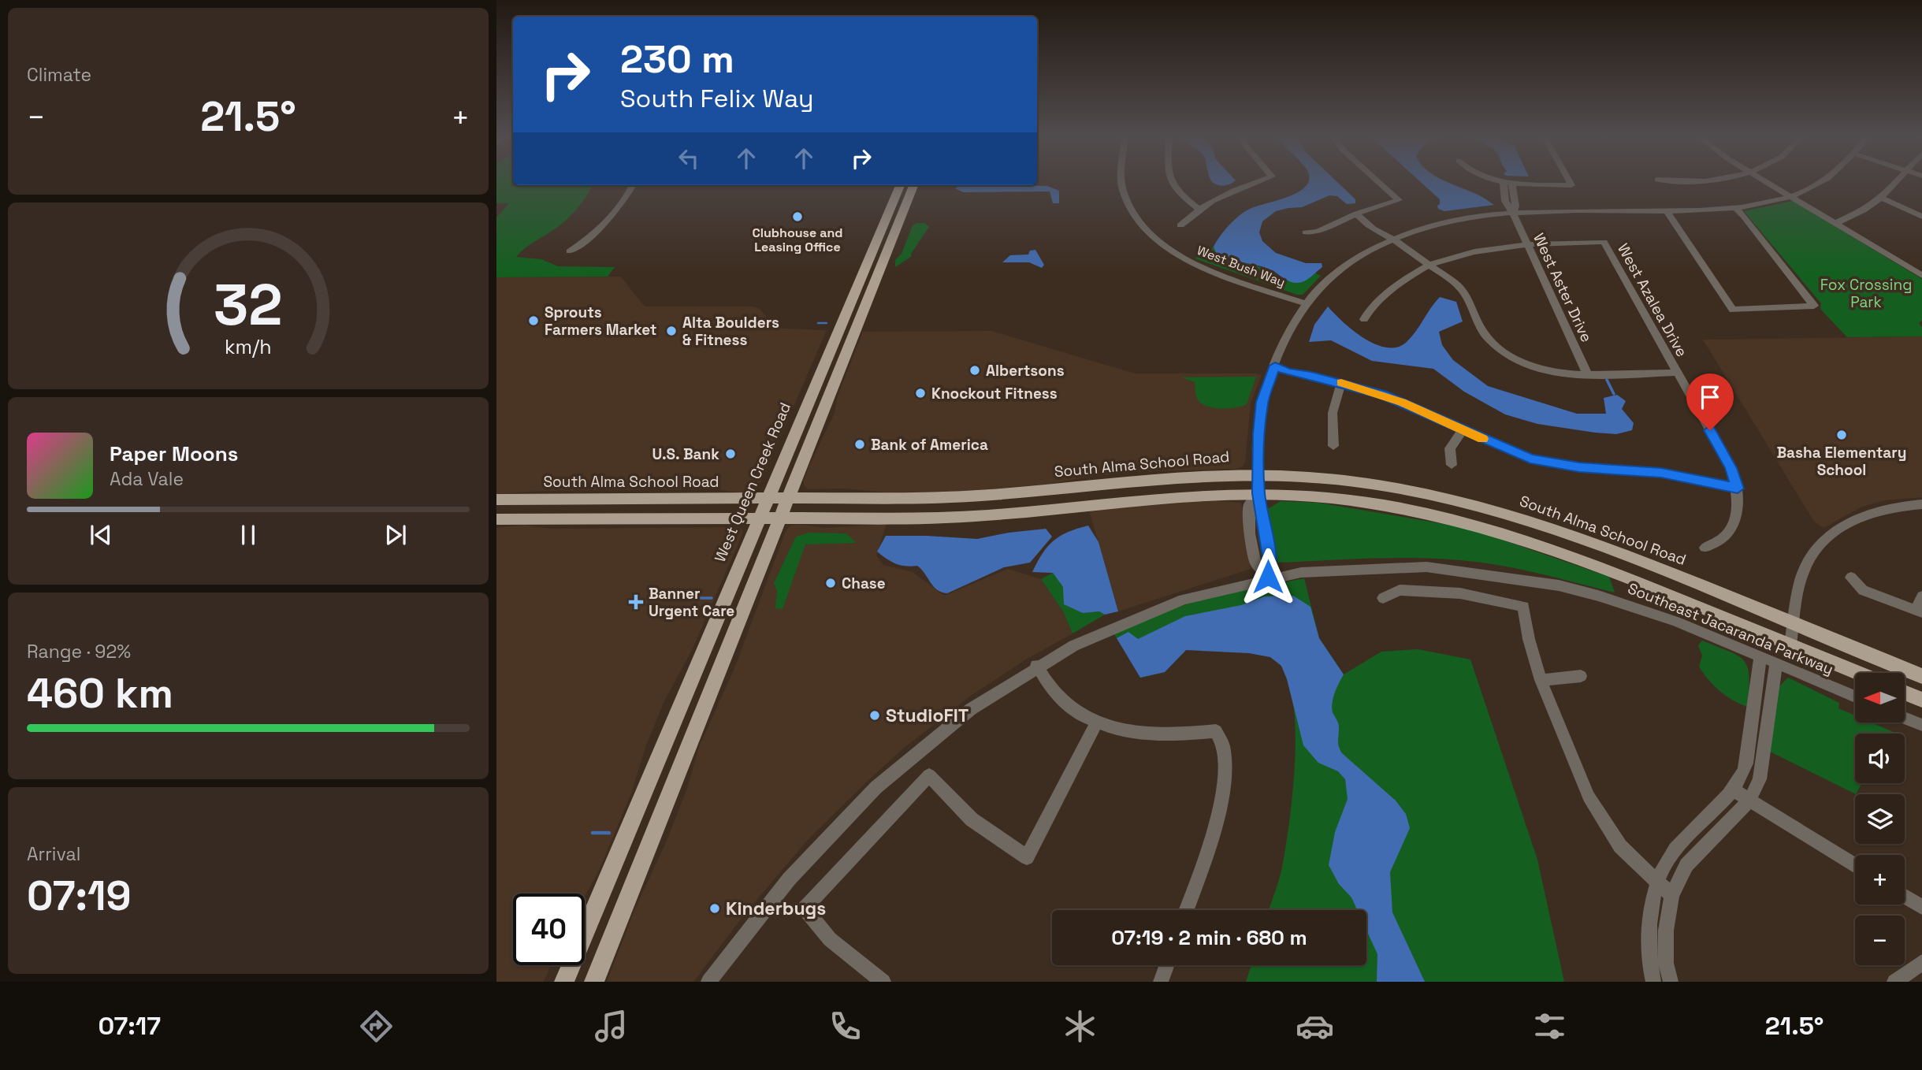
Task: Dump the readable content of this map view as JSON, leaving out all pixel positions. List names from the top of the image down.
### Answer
{
  "streets": {
    "main road": ["South Alma School Road", "West Queen Creek Road"],
    "street": [
      "West Bush Way",
      "West Aster Drive",
      "West Azalea Drive",
      "Southeast Jacaranda Parkway"
    ]
  },
  "crossings": [
    ["West Aster Drive", "West Azalea Drive"],
    ["South Alma School Road", "West Queen Creek Road"]
  ],
  "parks": ["Fox Crossing Park"],
  "places": {
    "other": [
      "Clubhouse and Leasing Office",
      "Sprouts Farmers Market",
      "Alta Boulders & Fitness",
      "Albertsons",
      "Knockout Fitness",
      "Basha Elementary School",
      "Bank of America",
      "U.S. Bank",
      "Chase",
      "StudioFIT",
      "Kinderbugs"
    ],
    "health": ["Banner Urgent Care"]
  },
  "north": "left",
  "page": {
    "tile": [
      "Climate",
      ["Range · 92%", "460 km"],
      ["Arrival", "07:19"]
    ],
    "turn": ["230 m", "South Felix Way"],
    "heat": ["−", "21.5°", "+"],
    "song": ["Paper Moons", "Ada Vale"],
    "map_buttons": ["+", "−"],
    "limit": "40",
    "trip": "07:19 · 2 min · 680 m",
    "tabs": ["07:17", "21.5°"],
    "gauge": ["32", "km/h"]
  }
}
